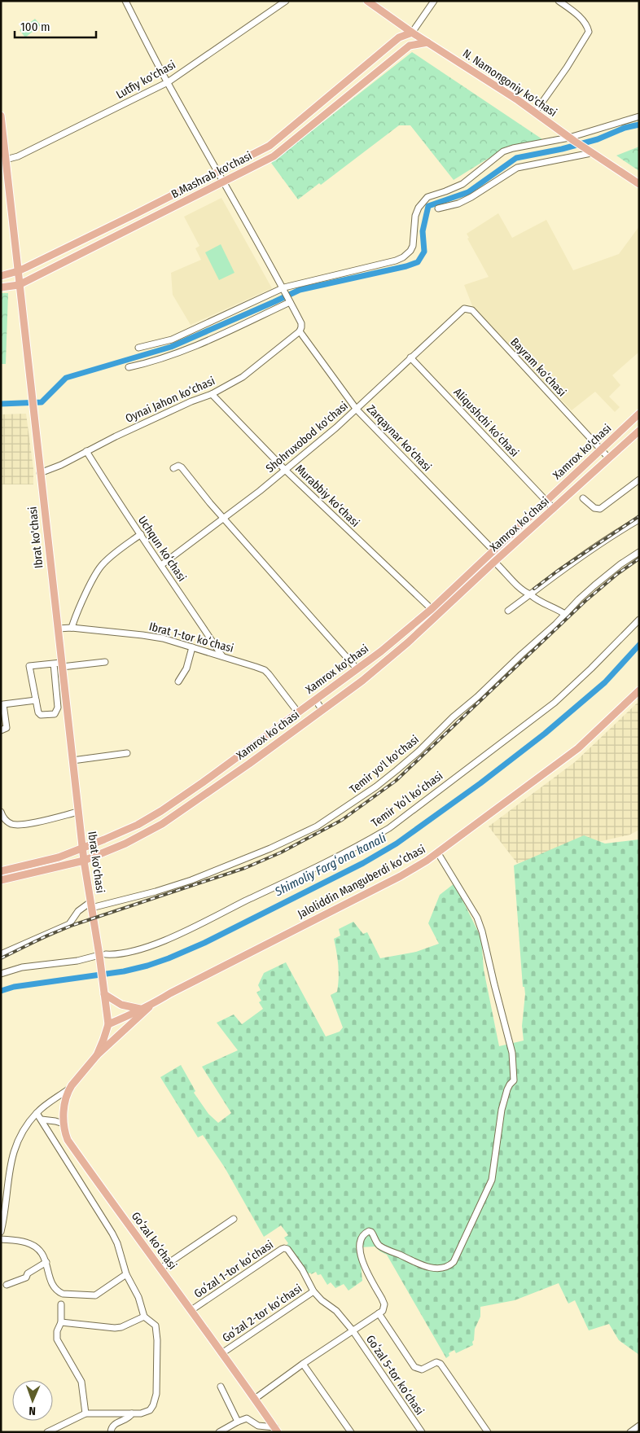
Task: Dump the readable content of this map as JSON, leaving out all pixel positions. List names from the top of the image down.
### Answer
{
  "streets": {
    "main road": [
      "N. Namongoniy ko'chasi",
      "B.Mashrab ko'chasi",
      "Xamrox ko'chasi",
      "Xamrox koʻchasi",
      "Ibrat ko'chasi",
      "Jaloliddin Manguberdi koʻchasi",
      "Goʻzal koʻchasi"
    ],
    "street": [
      "Lutfiy ko'chasi",
      "Bayram ko‘chasi",
      "Oynai Jahon ko‘chasi",
      "Aliqushchi ko‘chasi",
      "Shohruxobod ko'chasi",
      "Zarqaynar ko‘chasi",
      "Murabbiy ko‘chasi",
      "Uchqun koʻchasi",
      "Ibrat 1-tor koʻchasi",
      "Temir yo'l ko'chasi",
      "Temir Yoʻl koʻchasi",
      "Goʻzal 1-tor koʻchasi",
      "Goʻzal 2-tor koʻchasi",
      "Goʻzal 5-tor koʻchasi"
    ]
  },
  "crossings": [
    ["Lutfiy ko'chasi", "Ibrat ko'chasi"],
    ["N. Namongoniy ko'chasi", "B.Mashrab ko'chasi"],
    ["B.Mashrab ko'chasi", "Ibrat ko'chasi"],
    ["Bayram ko‘chasi", "Shohruxobod ko'chasi"],
    ["Bayram ko‘chasi", "Xamrox ko'chasi"],
    ["Bayram ko‘chasi", "Xamrox koʻchasi"],
    ["Oynai Jahon ko‘chasi", "Zarqaynar ko‘chasi"],
    ["Oynai Jahon ko‘chasi", "Murabbiy ko‘chasi"],
    ["Oynai Jahon ko‘chasi", "Ibrat ko'chasi"],
    ["Oynai Jahon ko‘chasi", "Uchqun koʻchasi"],
    ["Aliqushchi ko‘chasi", "Shohruxobod ko'chasi"],
    ["Aliqushchi ko‘chasi", "Xamrox ko'chasi"],
    ["Aliqushchi ko‘chasi", "Xamrox koʻchasi"],
    ["Shohruxobod ko'chasi", "Zarqaynar ko‘chasi"],
    ["Shohruxobod ko'chasi", "Murabbiy ko‘chasi"],
    ["Shohruxobod ko'chasi", "Uchqun koʻchasi"],
    ["Zarqaynar ko‘chasi", "Xamrox ko'chasi"],
    ["Xamrox ko'chasi", "Murabbiy ko‘chasi"],
    ["Xamrox ko'chasi", "Ibrat ko'chasi"],
    ["Xamrox ko'chasi", "Ibrat 1-tor koʻchasi"],
    ["Xamrox koʻchasi", "Ibrat ko'chasi"],
    ["Ibrat ko'chasi", "Ibrat 1-tor koʻchasi"],
    ["Ibrat ko'chasi", "Temir yo'l ko'chasi"],
    ["Ibrat ko'chasi", "Temir Yoʻl koʻchasi"],
    ["Ibrat ko'chasi", "Jaloliddin Manguberdi koʻchasi"],
    ["Uchqun koʻchasi", "Ibrat 1-tor koʻchasi"],
    ["Goʻzal koʻchasi", "Goʻzal 1-tor koʻchasi"],
    ["Goʻzal koʻchasi", "Goʻzal 2-tor koʻchasi"],
    ["Goʻzal 1-tor koʻchasi", "Goʻzal 2-tor koʻchasi"],
    ["Goʻzal 1-tor koʻchasi", "Goʻzal 5-tor koʻchasi"],
    ["Goʻzal 2-tor koʻchasi", "Goʻzal 5-tor koʻchasi"]
  ],
  "water": ["Shimoliy Fargʻona kanali"],
  "scale_bar": "100 m",
  "north": "bottom"
}
